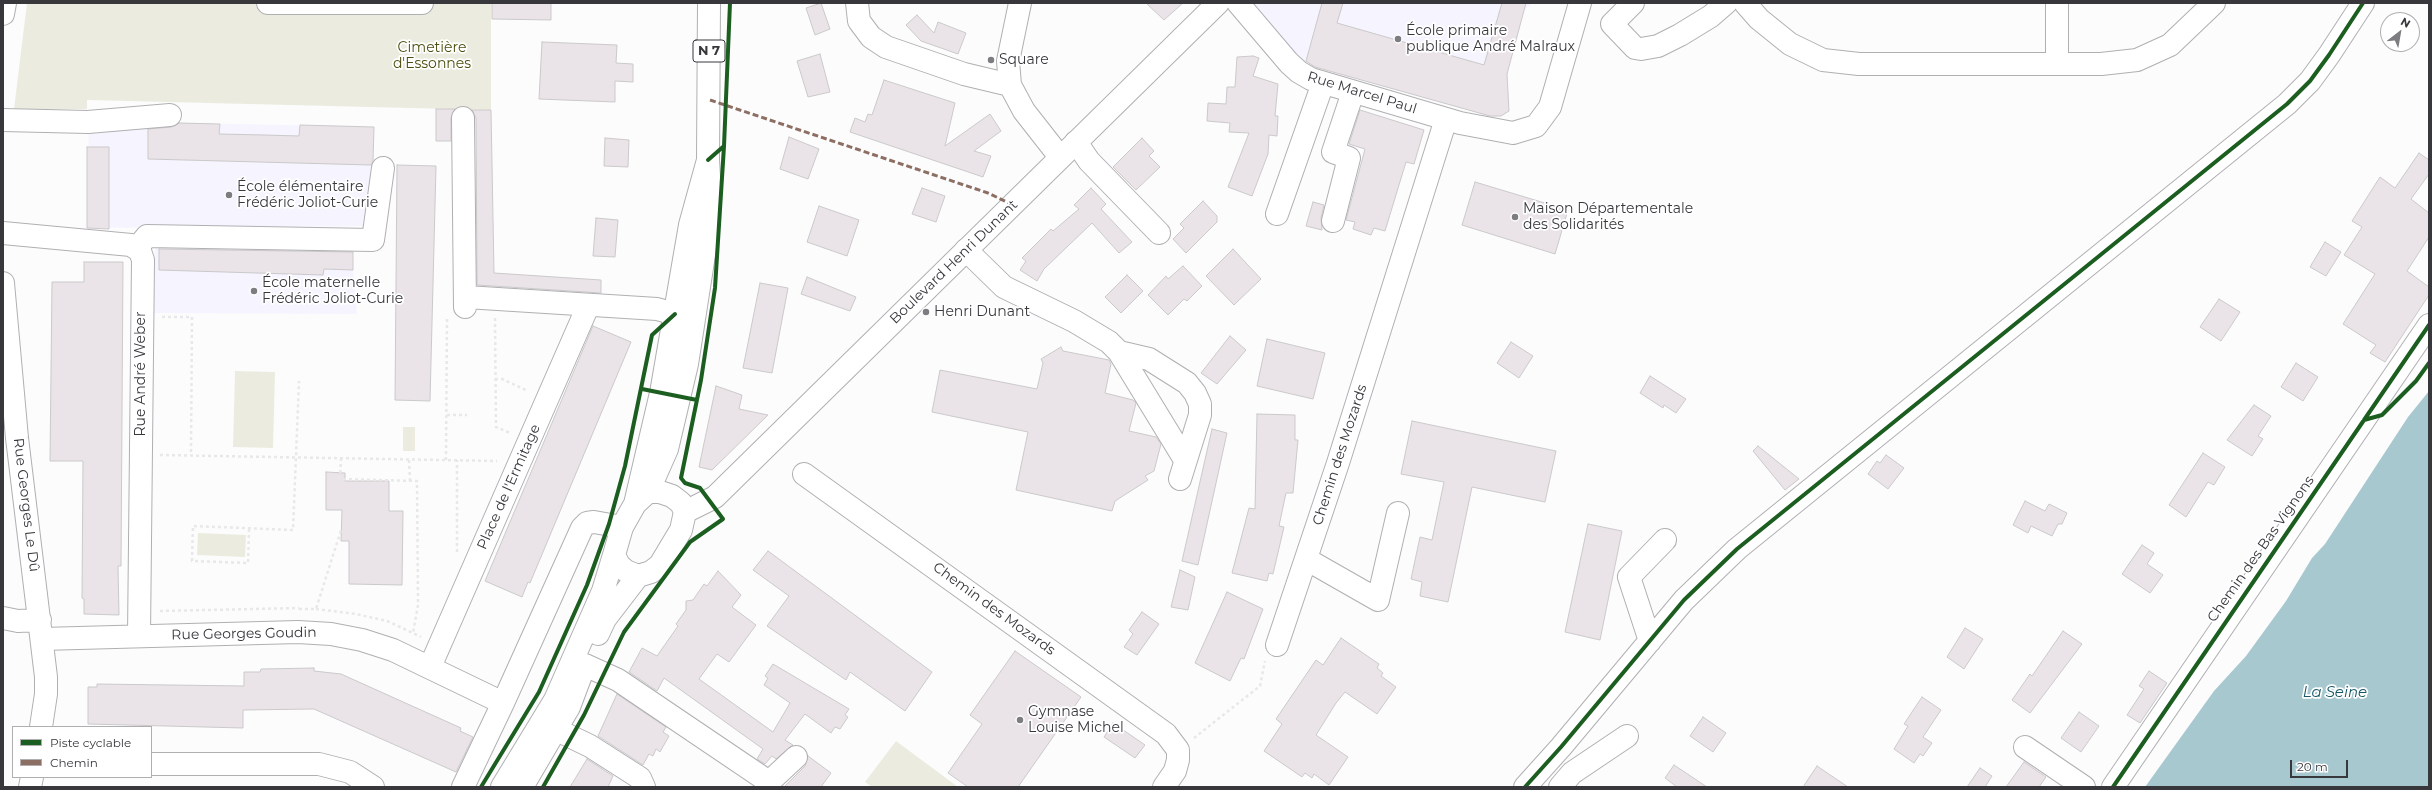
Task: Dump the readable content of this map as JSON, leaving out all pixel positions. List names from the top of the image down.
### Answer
{
  "streets": {
    "street": [
      "N 7",
      "Rue Marcel Paul",
      "Boulevard Henri Dunant",
      "Rue André Weber",
      "Chemin des Mozards",
      "Place de l'Ermitage",
      "Rue Georges Le Dû",
      "Chemin des Bas Vignons",
      "Rue Georges Goudin"
    ]
  },
  "crossings": [
    ["N 7", "Boulevard Henri Dunant"],
    ["Rue Marcel Paul", "Chemin des Mozards"],
    ["Rue André Weber", "Rue Georges Goudin"],
    ["Place de l'Ermitage", "Rue Georges Goudin"],
    ["Rue Georges Le Dû", "Rue Georges Goudin"]
  ],
  "water": ["La Seine"],
  "parks": ["Cimetière d'Essonnes"],
  "places": [
    "École primaire publique André Malraux",
    "Square",
    "École élémentaire Frédéric Joliot-Curie",
    "Maison Départementale des Solidarités",
    "École maternelle Frédéric Joliot-Curie",
    "Henri Dunant",
    "Gymnase Louise Michel"
  ],
  "legend": ["Piste cyclable", "Chemin"],
  "scale_bar": "20 m",
  "north": "top right"
}
